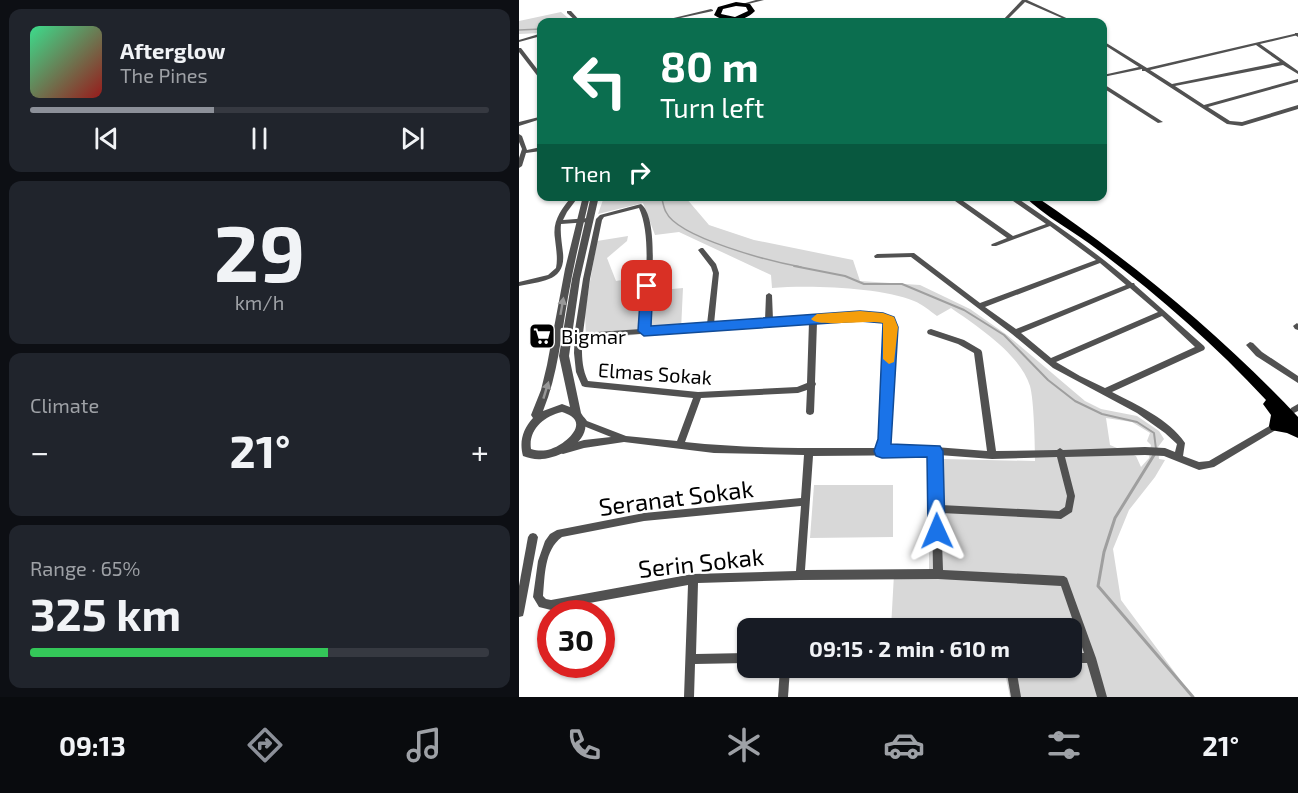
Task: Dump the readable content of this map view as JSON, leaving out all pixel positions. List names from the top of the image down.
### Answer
{
  "streets": {
    "street": ["Elmas Sokak", "Seranat Sokak", "Serin Sokak"]
  },
  "crossings": [
    ["Seranat Sokak", "Serin Sokak"]
  ],
  "places": {
    "supermarket": ["Bigmar"]
  },
  "page": {
    "turn": ["80 m", "Turn left"],
    "song": ["Afterglow", "The Pines"],
    "then": "Then",
    "tile": [
      ["29", "km/h"],
      "Climate",
      ["Range · 65%", "325 km"]
    ],
    "heat": ["−", "21°", "+"],
    "limit": "30",
    "trip": "09:15 · 2 min · 610 m",
    "tabs": ["09:13", "21°"]
  }
}
